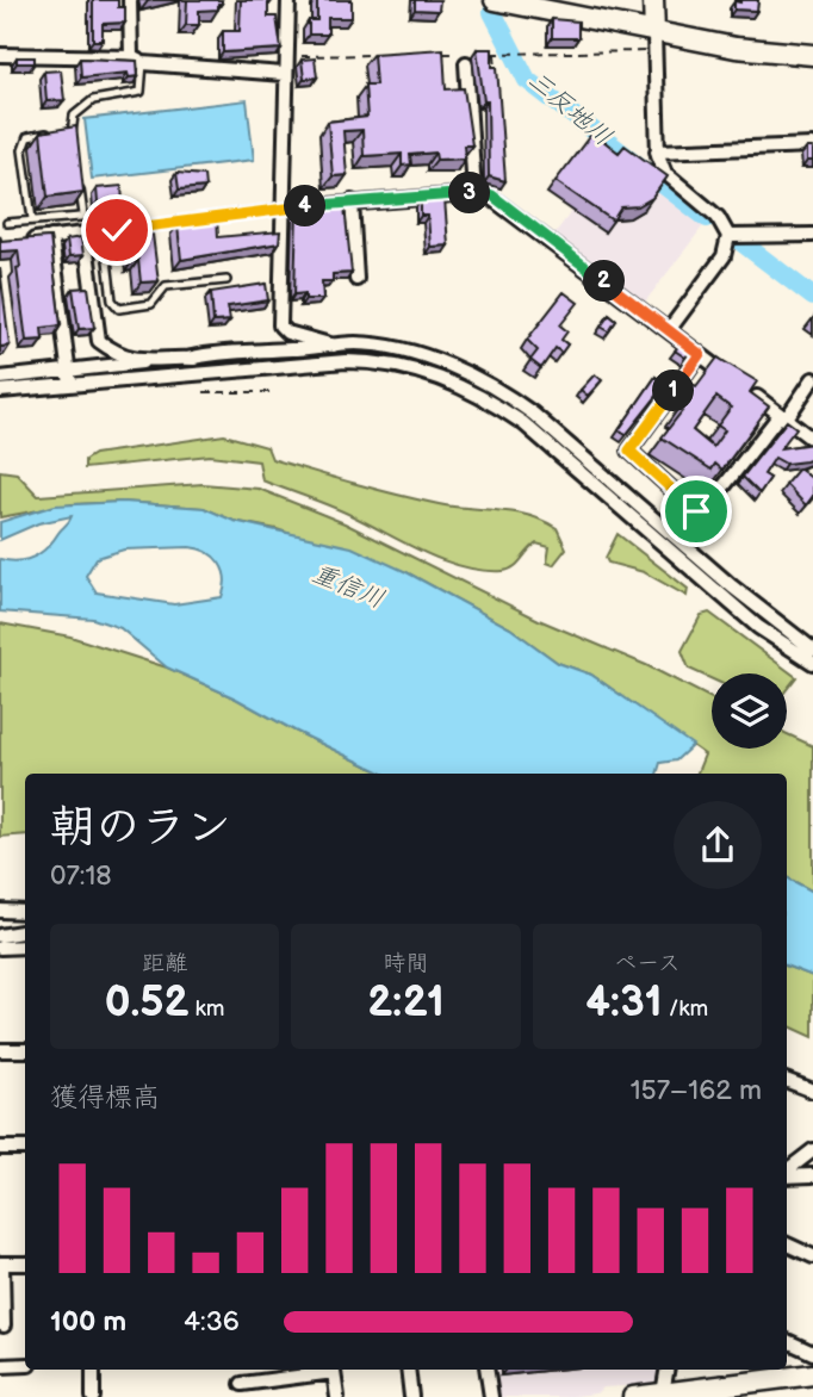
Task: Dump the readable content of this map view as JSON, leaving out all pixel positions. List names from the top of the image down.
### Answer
{
  "water": ["三反地川", "重信川"],
  "page": {
    "pins": [
      "3",
      "4",
      "2",
      "1"
    ],
    "heading": ["朝のラン", "07:18"],
    "stats": [
      ["距離", "0.52 km"],
      ["時間", "2:21"],
      ["ペース", "4:31 /km"]
    ],
    "chart": ["獲得標高", "157–162 m"],
    "list": [
      {
        "name": "100 m",
        "note": "4:36"
      }
    ]
  }
}
